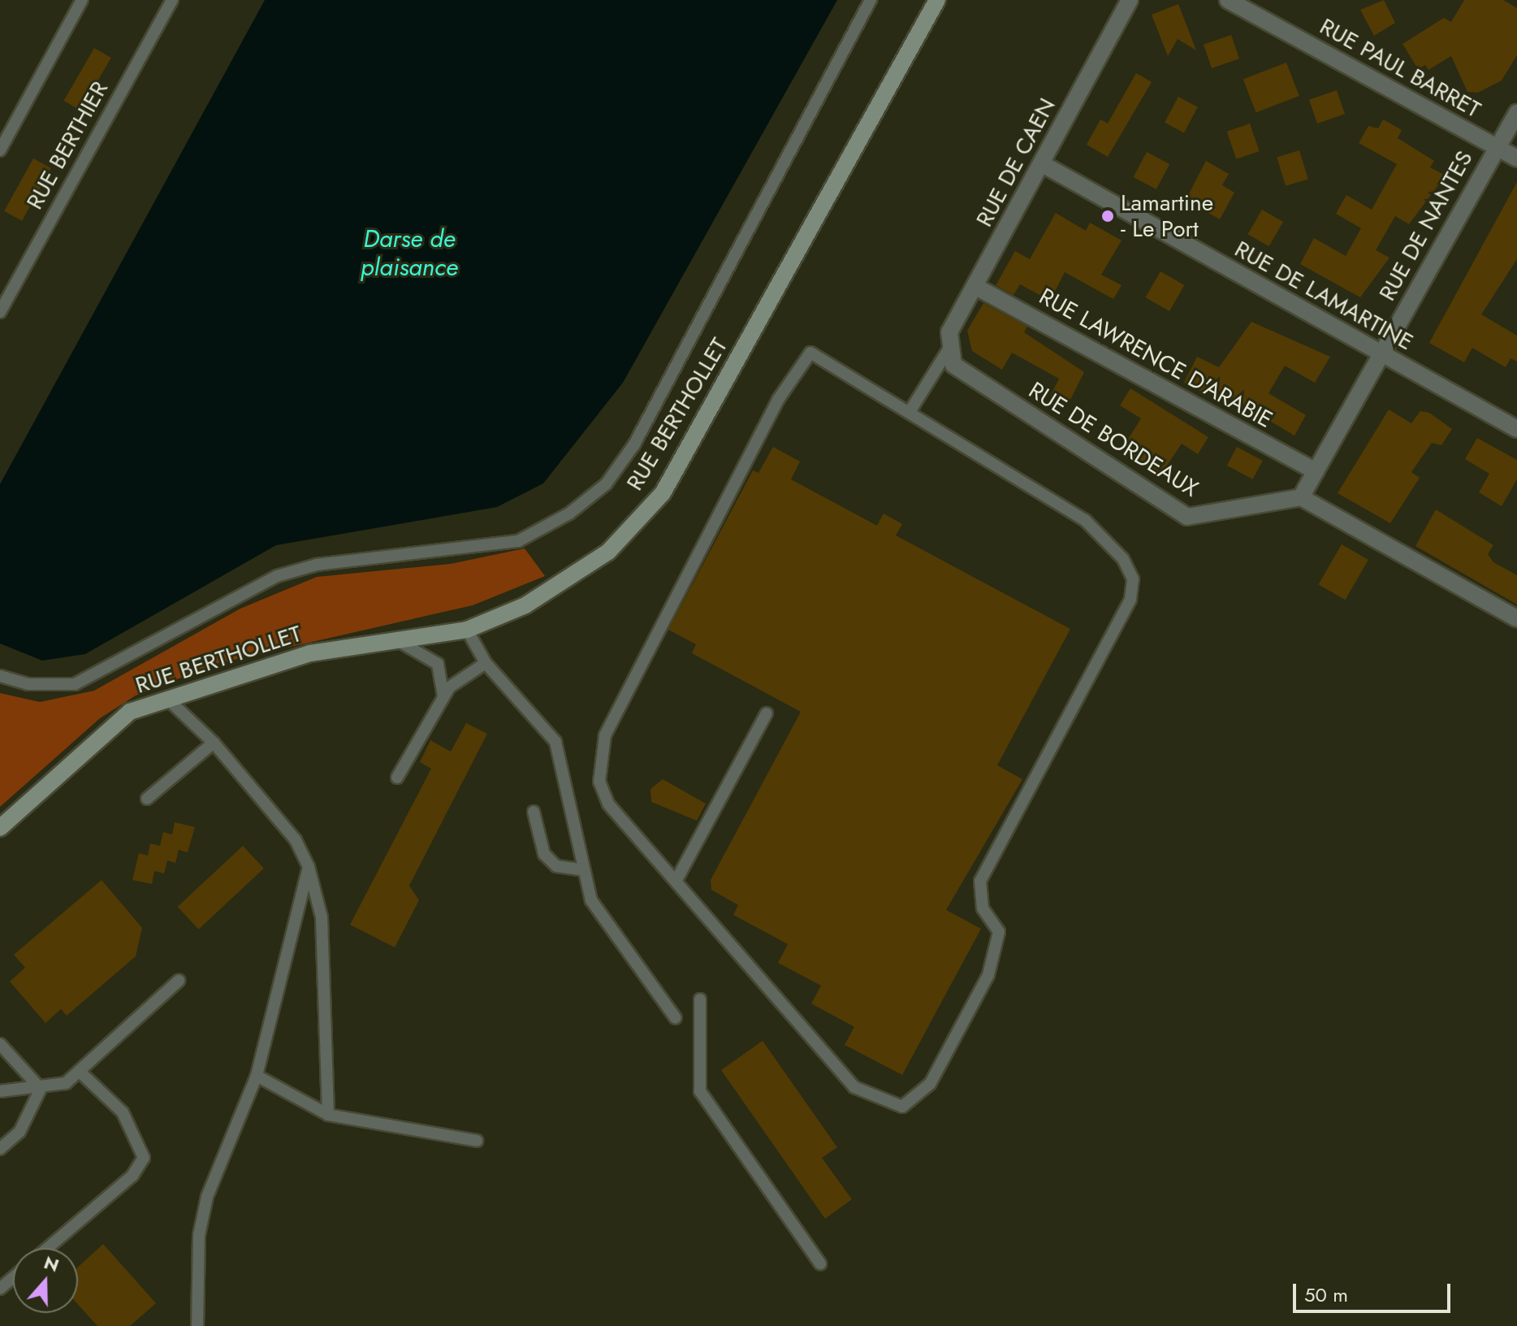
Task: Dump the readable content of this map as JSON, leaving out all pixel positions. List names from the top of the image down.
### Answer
{
  "streets": {
    "main road": ["RUE BERTHOLLET"],
    "street": [
      "RUE PAUL BARRET",
      "RUE DE CAEN",
      "RUE DE NANTES",
      "RUE DE LAMARTINE",
      "RUE LAWRENCE D'ARABIE",
      "RUE DE BORDEAUX"
    ],
    "lane": ["RUE BERTHIER"]
  },
  "crossings": [
    ["RUE PAUL BARRET", "RUE DE NANTES"],
    ["RUE DE CAEN", "RUE DE LAMARTINE"],
    ["RUE DE CAEN", "RUE LAWRENCE D'ARABIE"],
    ["RUE DE CAEN", "RUE DE BORDEAUX"],
    ["RUE DE NANTES", "RUE DE LAMARTINE"],
    ["RUE DE NANTES", "RUE LAWRENCE D'ARABIE"],
    ["RUE DE NANTES", "RUE DE BORDEAUX"]
  ],
  "water": ["Darse de plaisance"],
  "places": ["Lamartine - Le Port"],
  "scale_bar": "50 m",
  "north": "top"
}
